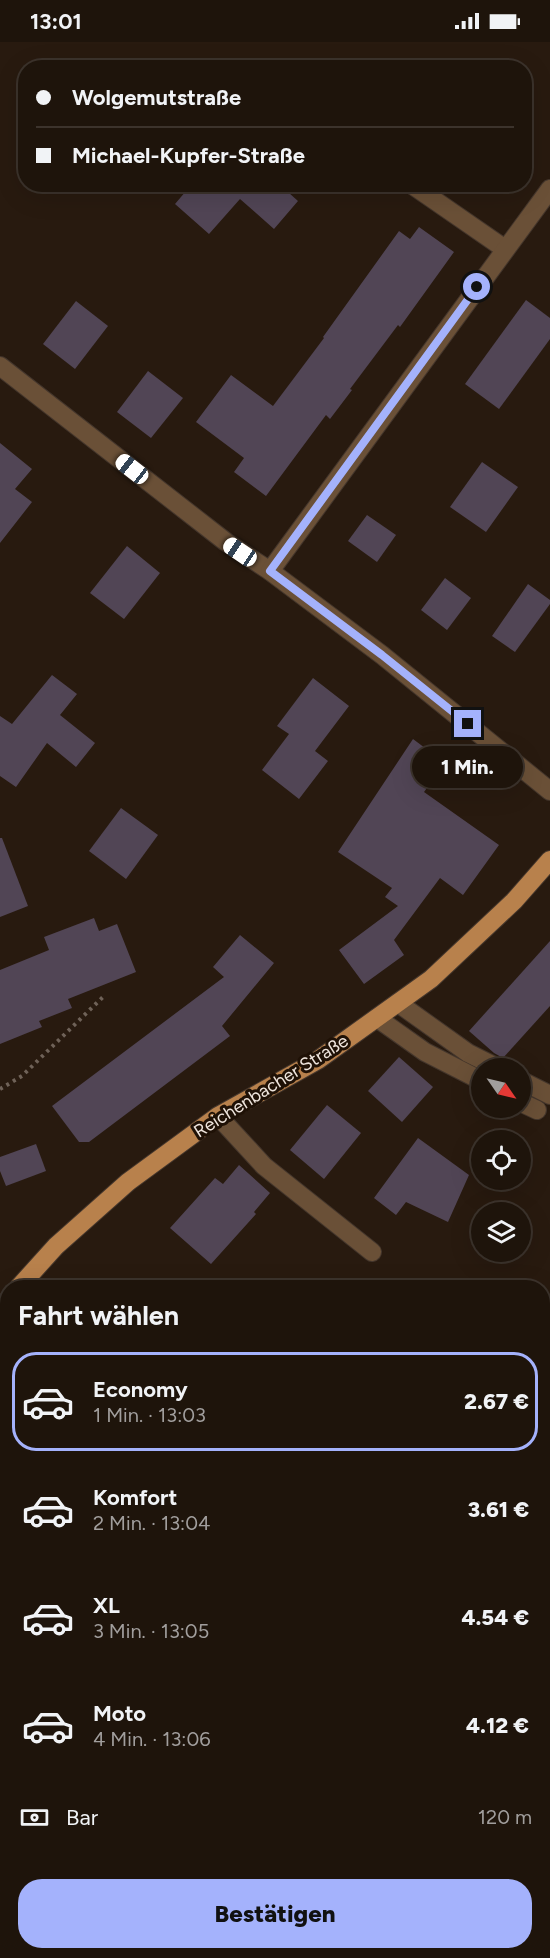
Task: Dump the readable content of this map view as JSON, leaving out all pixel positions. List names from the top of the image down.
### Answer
{
  "streets": {
    "main road": ["Reichenbacher Straße"]
  },
  "north": "bottom right",
  "page": {
    "status": "13:01",
    "banner": ["Wolgemutstraße", "Michael-Kupfer-Straße"],
    "bubble": "1 Min.",
    "heading": "Fahrt wählen",
    "list": [
      {
        "name": "Economy",
        "note": "1 Min. · 13:03",
        "value": "2.67 €"
      },
      {
        "name": "Komfort",
        "note": "2 Min. · 13:04",
        "value": "3.61 €"
      },
      {
        "name": "XL",
        "note": "3 Min. · 13:05",
        "value": "4.54 €"
      },
      {
        "name": "Moto",
        "note": "4 Min. · 13:06",
        "value": "4.12 €"
      }
    ],
    "pay": ["Bar", "120 m"],
    "buttons": "Bestätigen"
  }
}
